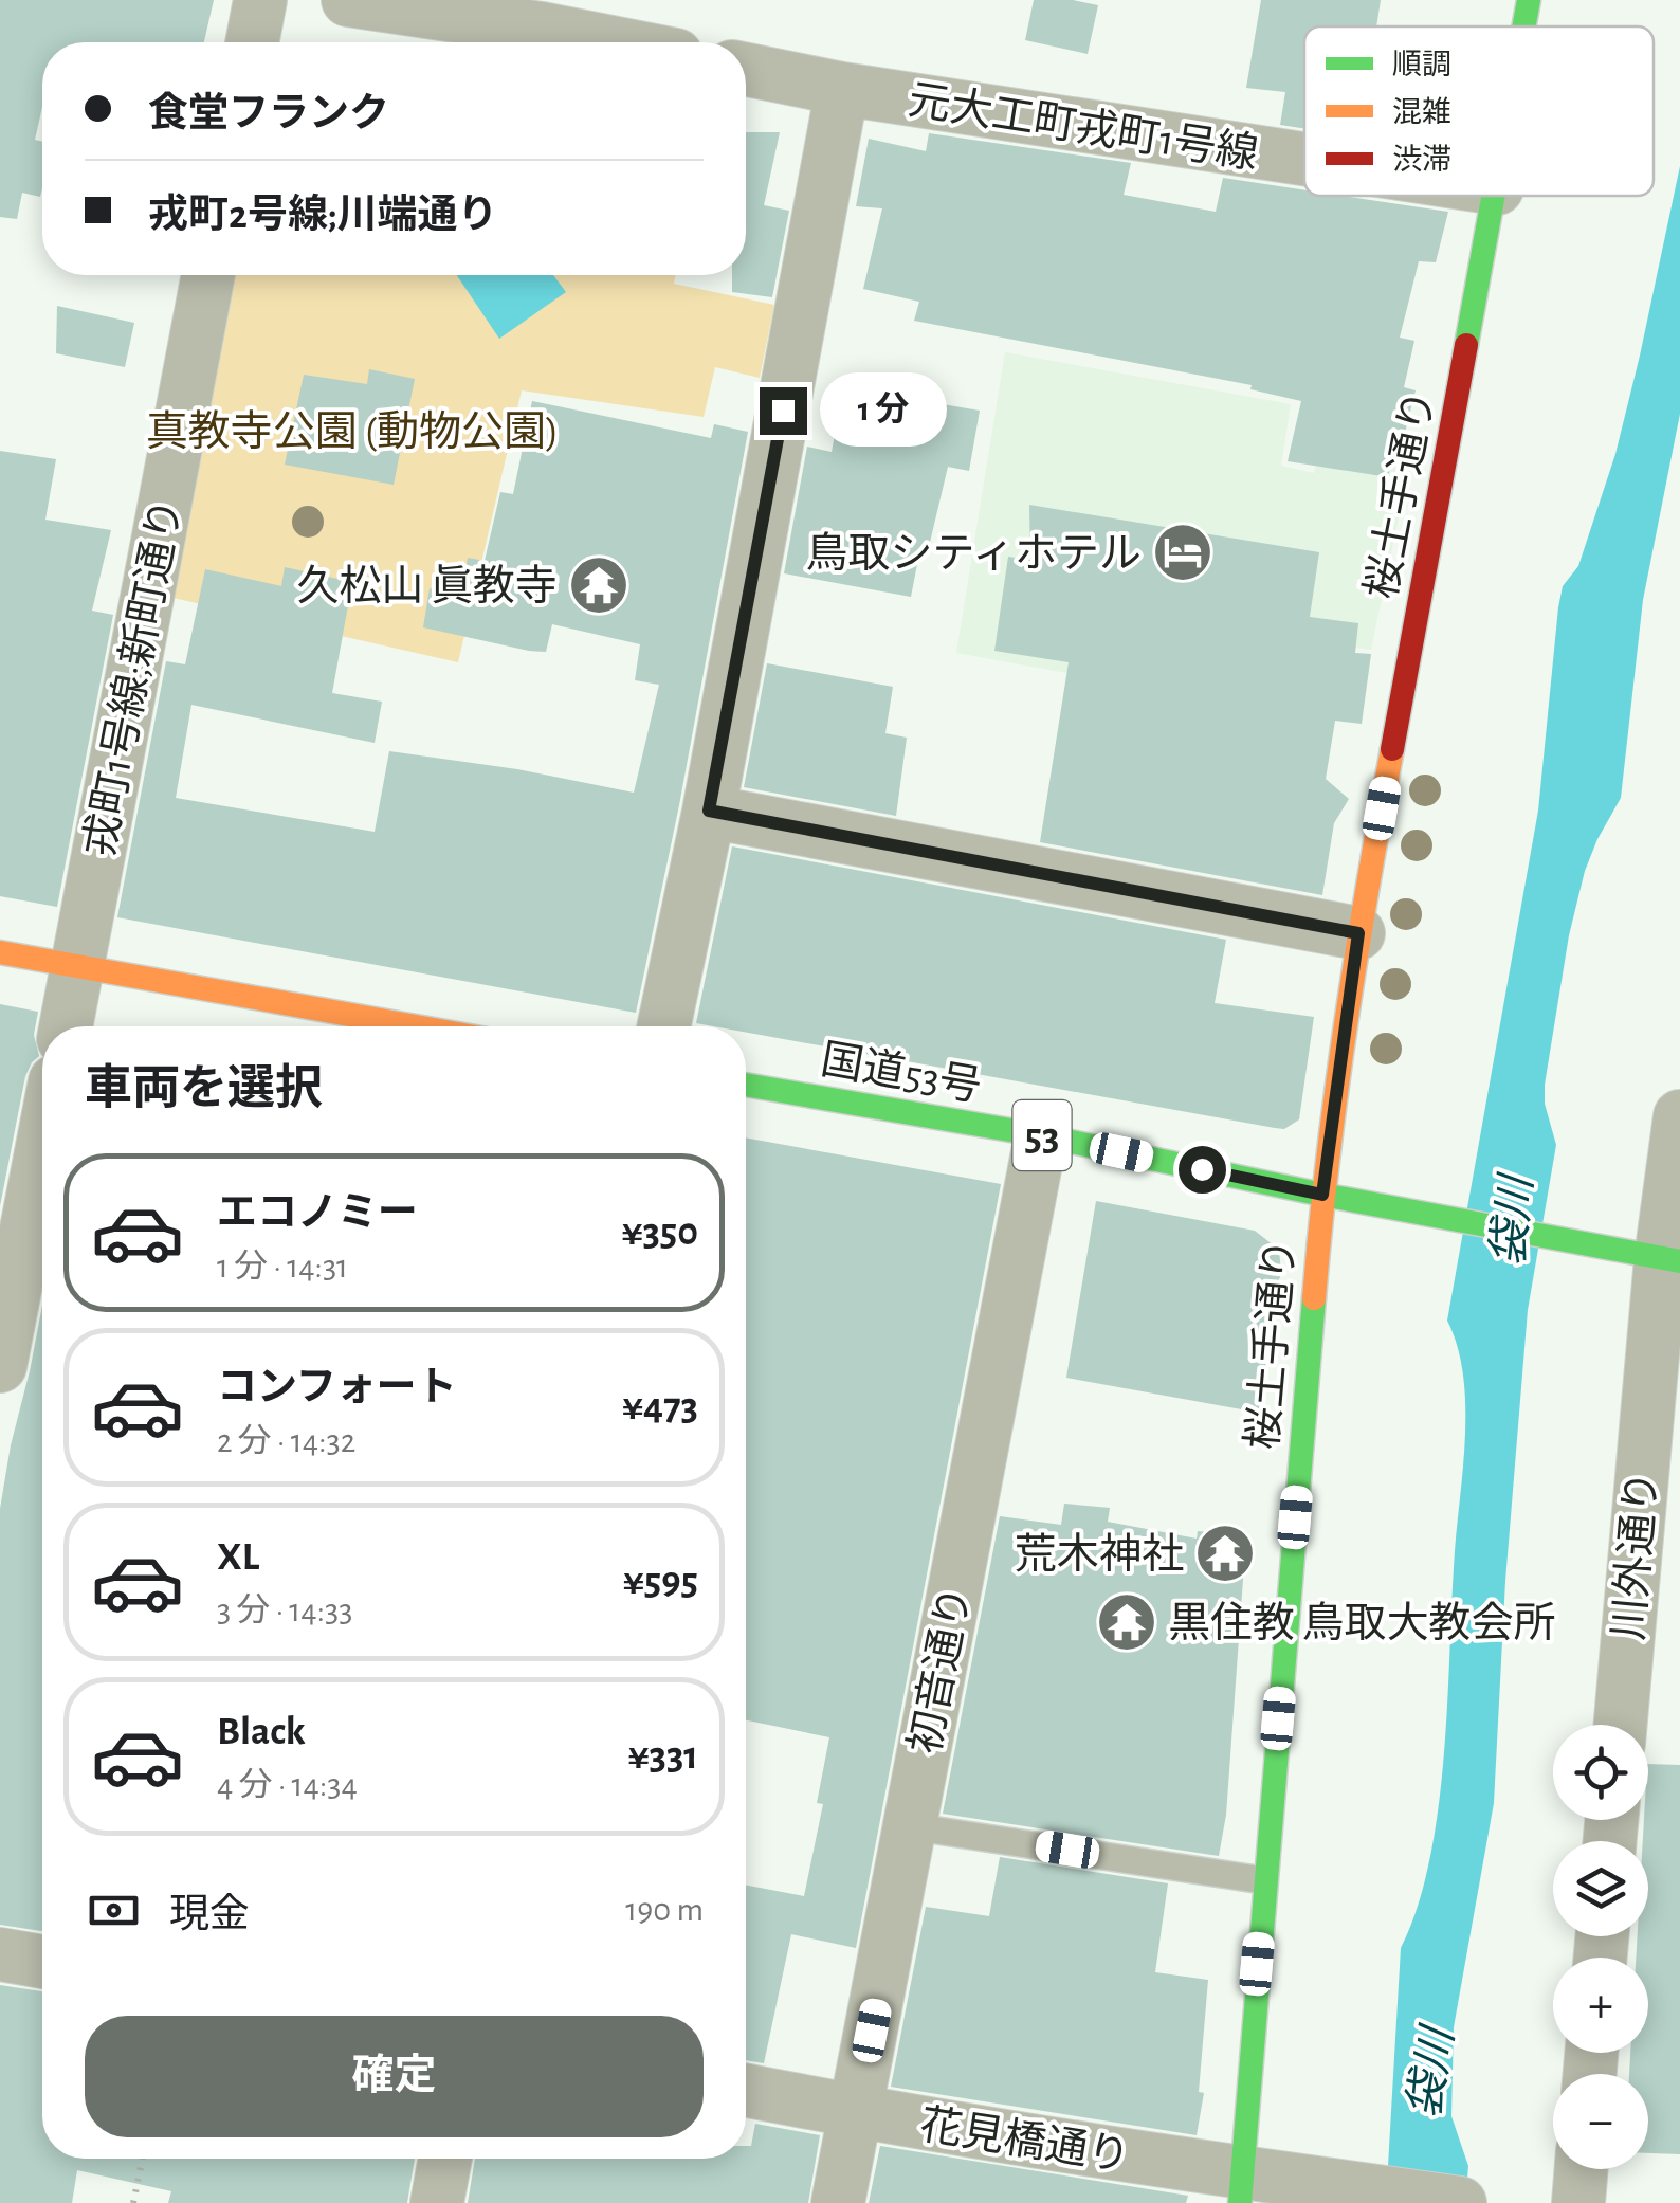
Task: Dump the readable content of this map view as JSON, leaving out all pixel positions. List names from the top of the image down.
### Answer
{
  "streets": {
    "main road": ["桜土手通り", "国道53号", "53"],
    "street": [
      "元大工町戎町1号線",
      "戎町1号線;新町通り",
      "川外通り",
      "初音通り",
      "花見橋通り"
    ]
  },
  "crossings": [
    ["桜土手通り", "国道53号"],
    ["桜土手通り", "花見橋通り"],
    ["国道53号", "川外通り"],
    ["国道53号", "初音通り"],
    ["初音通り", "花見橋通り"]
  ],
  "water": ["袋川"],
  "parks": ["真教寺公園 (動物公園)"],
  "places": {
    "hotel": ["鳥取シティホテル"],
    "temple": ["久松山 眞教寺", "荒木神社", "黒住教 鳥取大教会所"]
  },
  "legend": ["順調", "混雑", "渋滞"],
  "page": {
    "banner": ["食堂フランク", "戎町2号線;川端通り"],
    "bubble": "1 分",
    "heading": "車両を選択",
    "list": [
      {
        "name": "エコノミー",
        "note": "1 分 · 14:31",
        "value": "¥350"
      },
      {
        "name": "コンフォート",
        "note": "2 分 · 14:32",
        "value": "¥473"
      },
      {
        "name": "XL",
        "note": "3 分 · 14:33",
        "value": "¥595"
      },
      {
        "name": "Black",
        "note": "4 分 · 14:34",
        "value": "¥331"
      }
    ],
    "map_buttons": ["+", "−"],
    "pay": ["現金", "190 m"],
    "buttons": "確定"
  }
}
